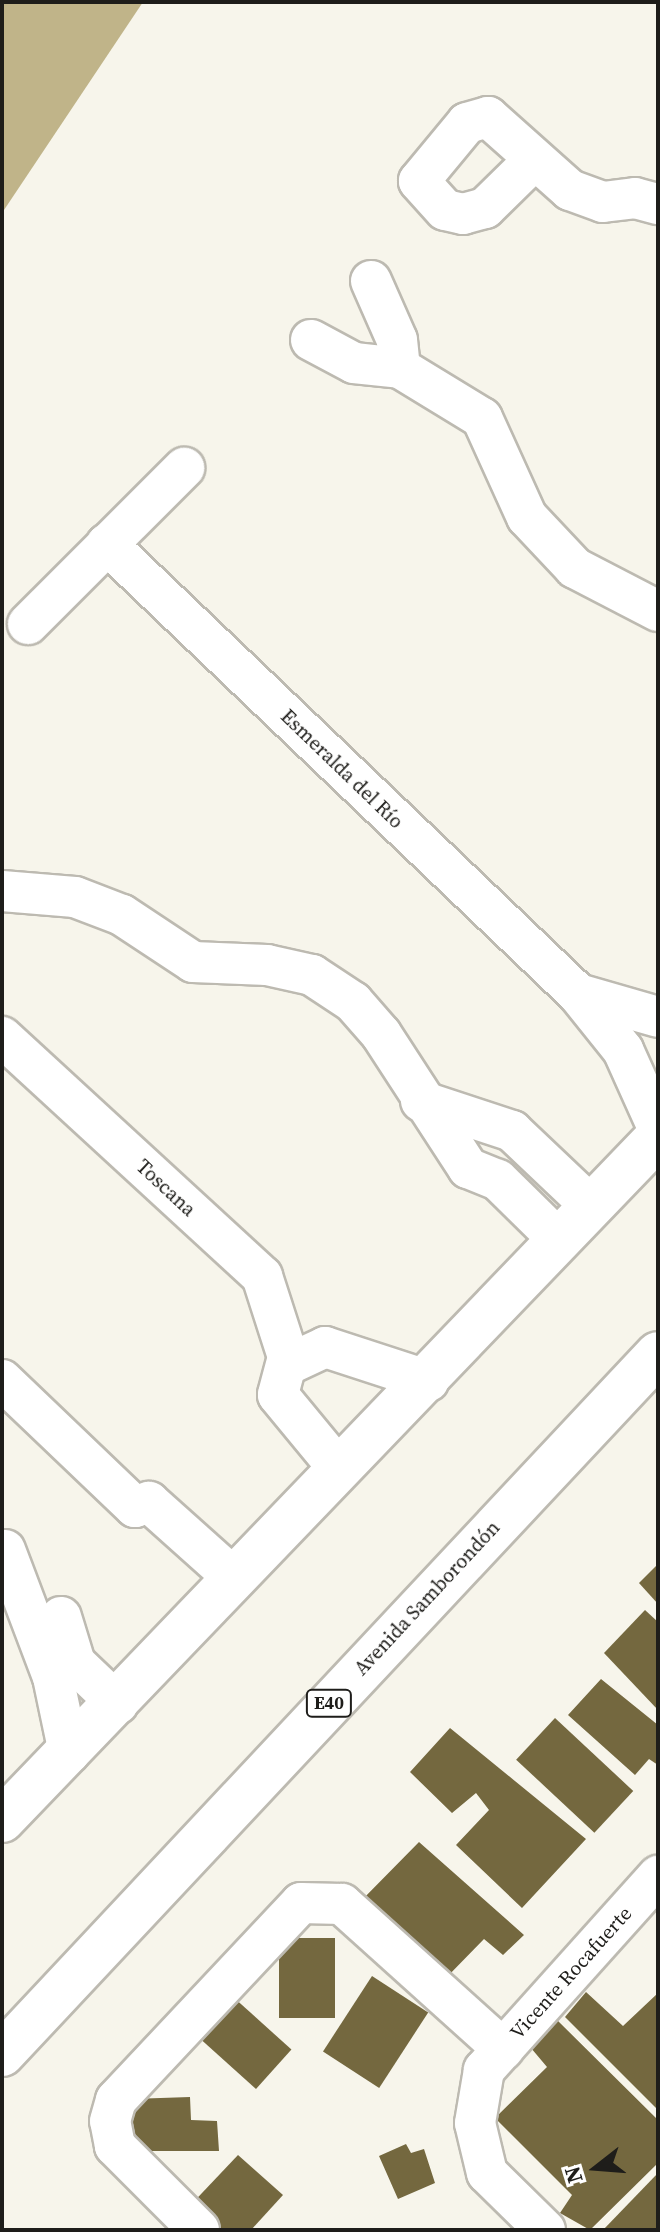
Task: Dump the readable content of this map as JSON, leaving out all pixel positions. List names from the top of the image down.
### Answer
{
  "streets": {
    "highway": ["Avenida Samborondón", "E40"],
    "street": ["Esmeralda del Río", "Toscana", "Vicente Rocafuerte"]
  },
  "north": "left"
}
